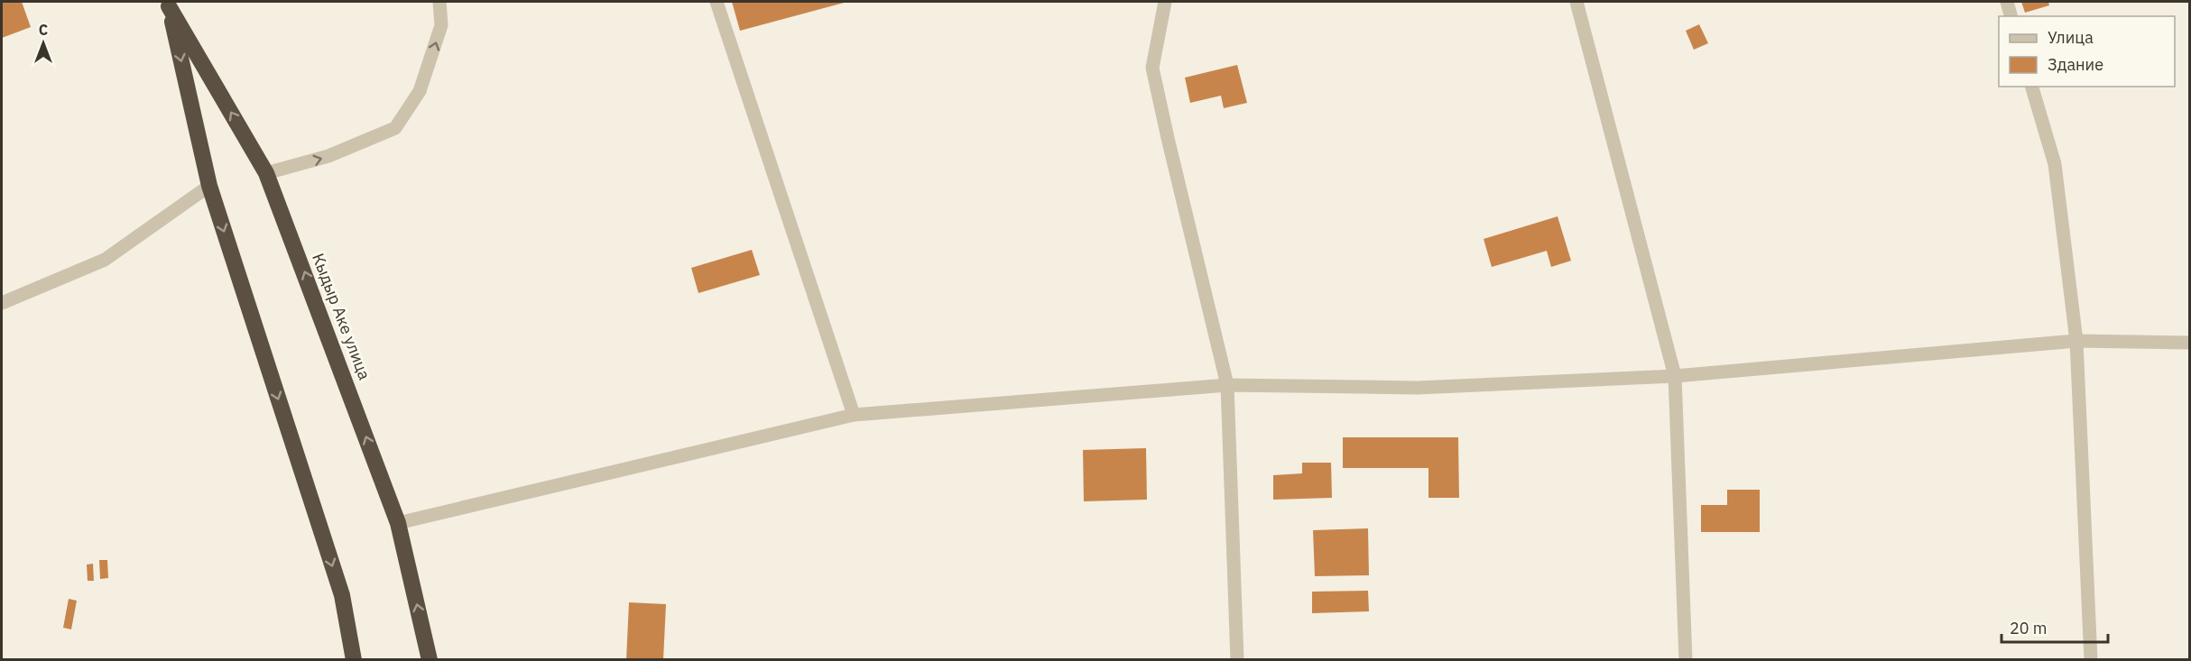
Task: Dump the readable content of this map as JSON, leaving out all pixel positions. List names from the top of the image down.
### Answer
{
  "streets": {
    "highway": ["Кыдыр Аке улица"]
  },
  "legend": ["Улица", "Здание"],
  "scale_bar": "20 m",
  "north": "top"
}
